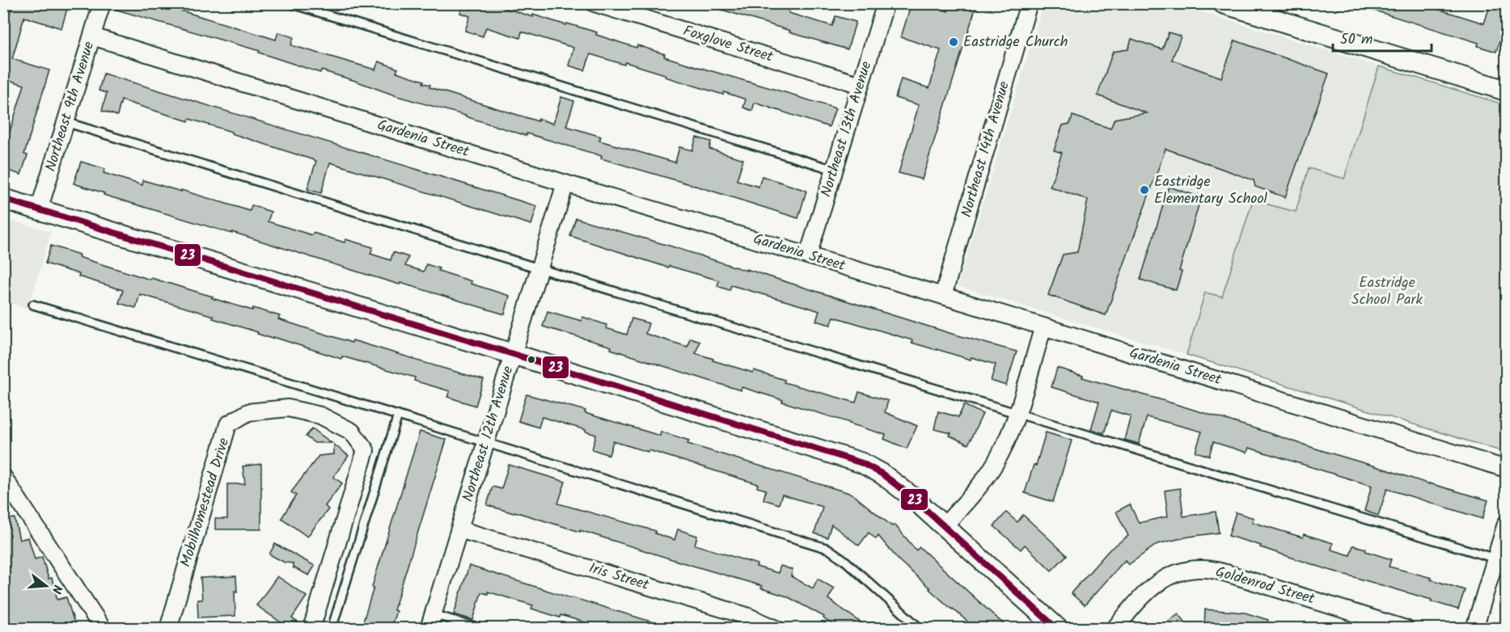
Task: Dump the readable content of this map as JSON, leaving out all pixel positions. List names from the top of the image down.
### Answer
{
  "streets": {
    "street": [
      "Foxglove Street",
      "Northeast 9th Avenue",
      "Northeast 13th Avenue",
      "Gardenia Street",
      "Northeast 14th Avenue",
      "Northeast 12th Avenue",
      "Mobilhomestead Drive",
      "Iris Street",
      "Goldenrod Street"
    ]
  },
  "crossings": [
    ["Foxglove Street", "Northeast 13th Avenue"],
    ["Northeast 9th Avenue", "Gardenia Street"],
    ["Northeast 13th Avenue", "Gardenia Street"],
    ["Gardenia Street", "Northeast 14th Avenue"],
    ["Gardenia Street", "Northeast 12th Avenue"],
    ["Northeast 12th Avenue", "Iris Street"]
  ],
  "parks": ["Eastridge School Park"],
  "places": ["Eastridge Church", "Eastridge Elementary School"],
  "lines": ["transit line 23"],
  "scale_bar": "50 m",
  "north": "right"
}
